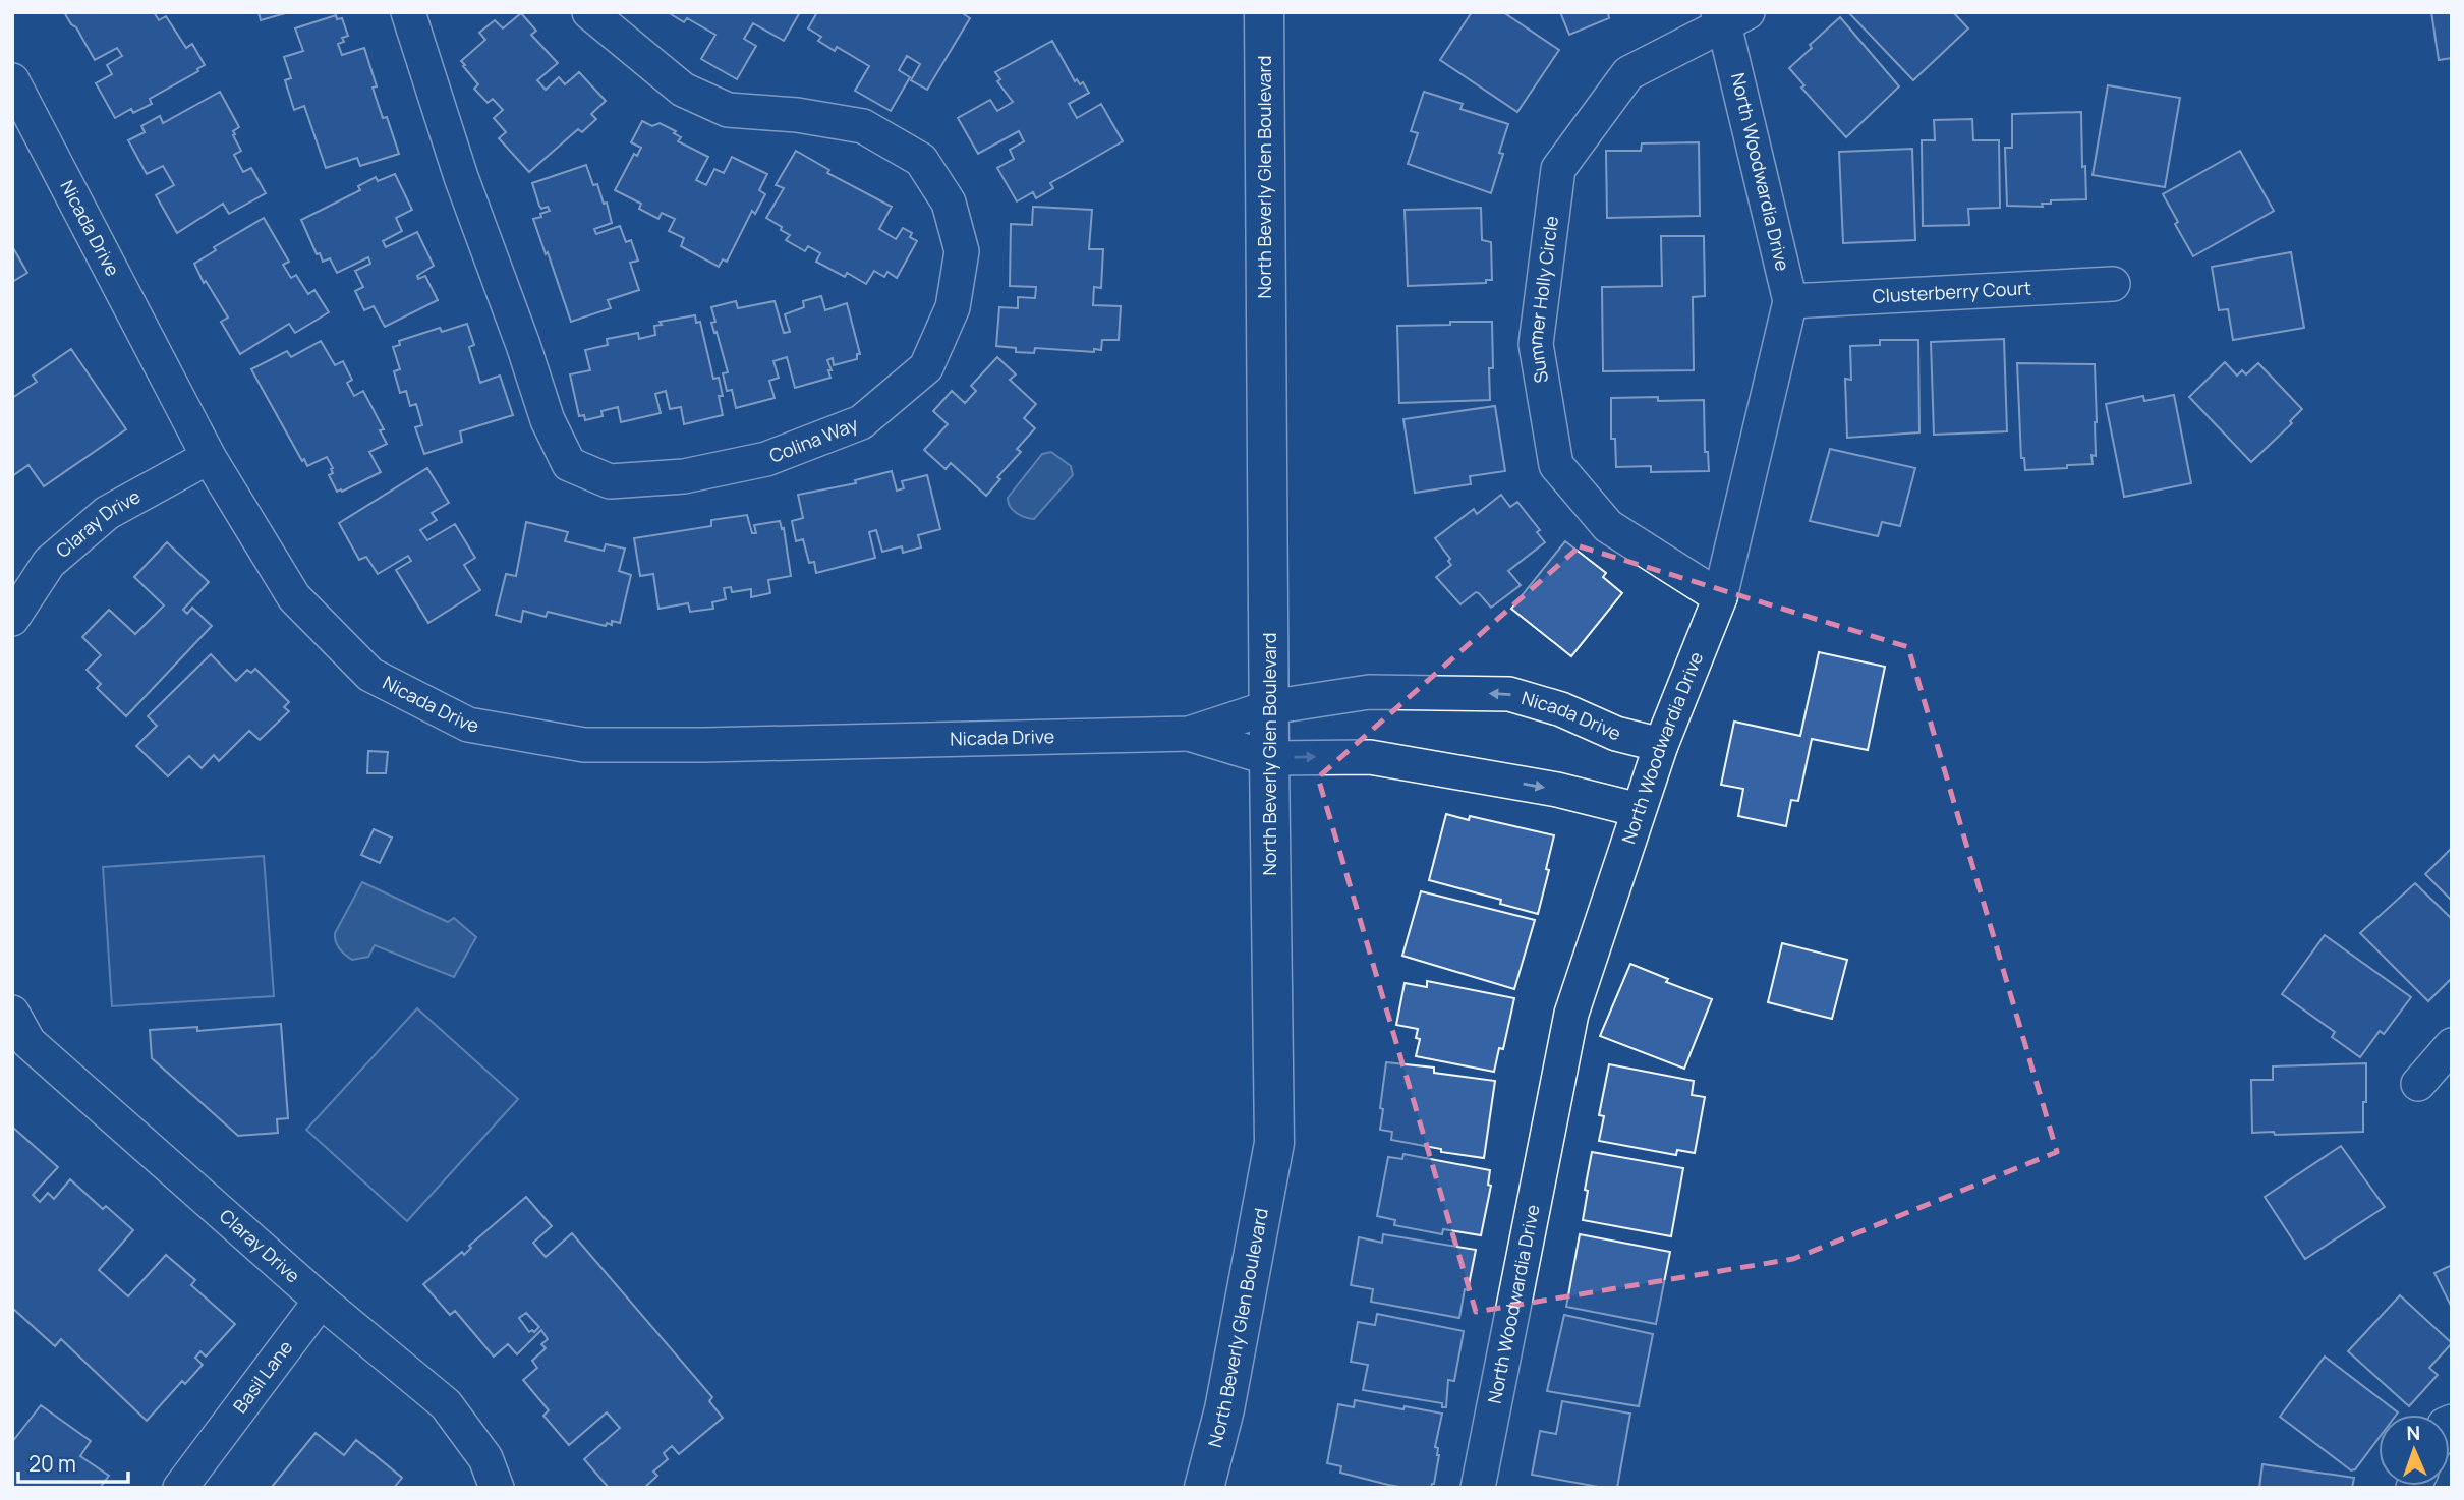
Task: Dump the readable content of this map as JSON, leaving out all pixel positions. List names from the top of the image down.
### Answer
{
  "streets": {
    "main road": ["North Beverly Glen Boulevard"],
    "street": [
      "North Woodwardia Drive",
      "Nicada Drive",
      "Clusterberry Court",
      "Summer Holly Circle",
      "Colina Way",
      "Claray Drive",
      "Basil Lane"
    ]
  },
  "crossings": [
    ["North Woodwardia Drive", "Nicada Drive"],
    ["North Woodwardia Drive", "Clusterberry Court"],
    ["North Woodwardia Drive", "Summer Holly Circle"],
    ["North Beverly Glen Boulevard", "Nicada Drive"],
    ["Nicada Drive", "Claray Drive"],
    ["Claray Drive", "Basil Lane"]
  ],
  "scale_bar": "20 m",
  "north": "top"
}
